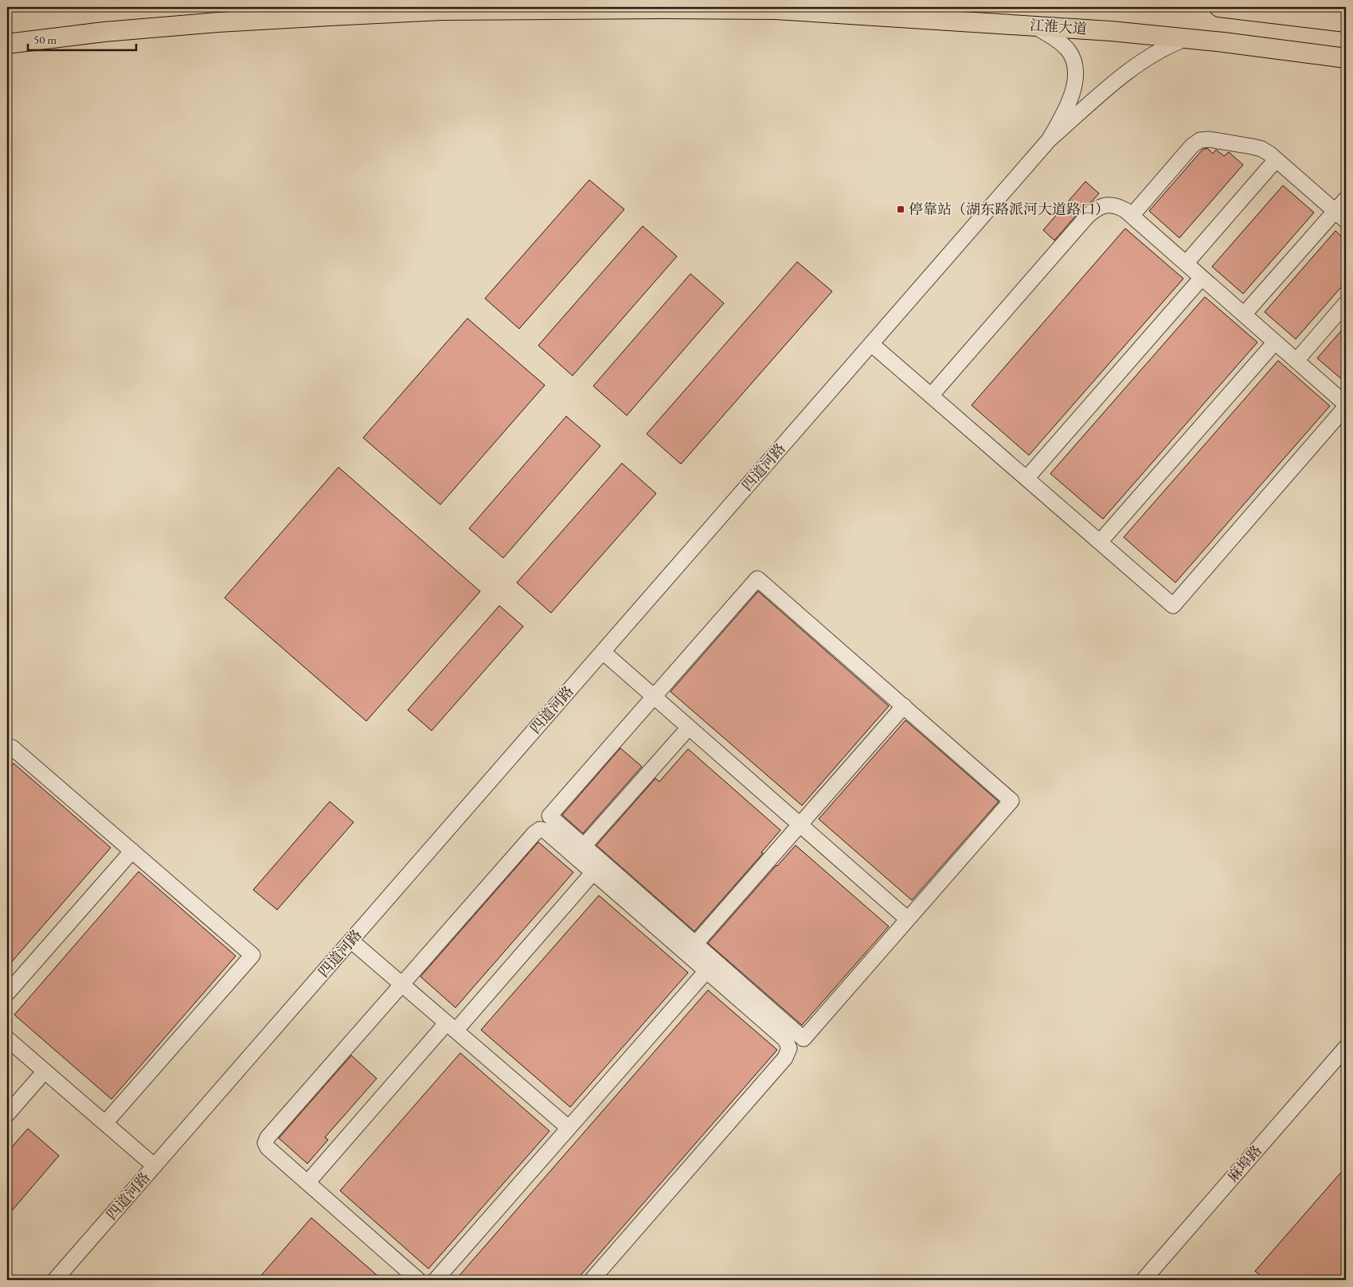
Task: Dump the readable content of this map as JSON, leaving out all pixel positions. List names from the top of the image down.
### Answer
{
  "streets": {
    "main road": ["江淮大道"],
    "street": ["四道河路", "麻埠路"]
  },
  "places": {
    "transit": ["停靠站（湖东路派河大道路口）"]
  },
  "scale_bar": "50 m"
}
